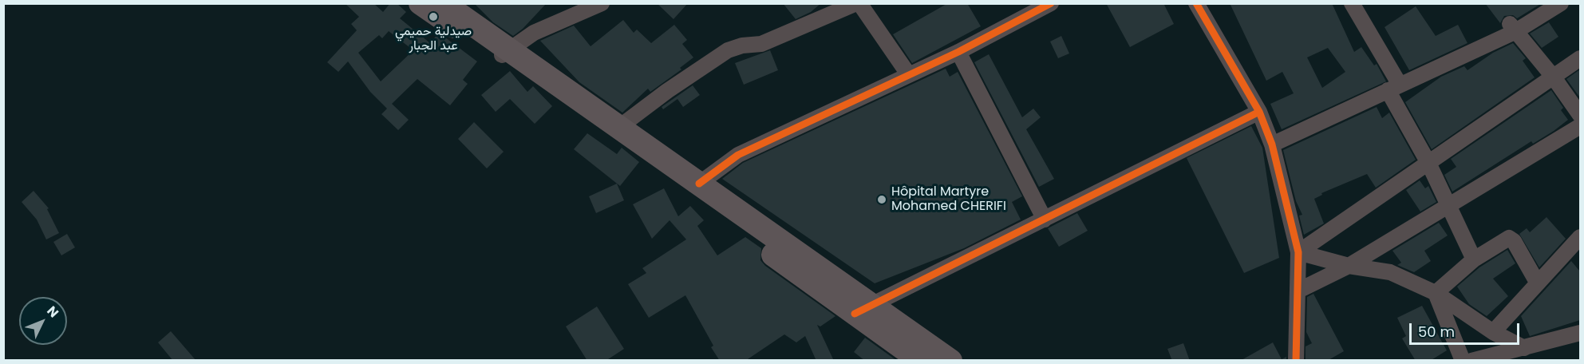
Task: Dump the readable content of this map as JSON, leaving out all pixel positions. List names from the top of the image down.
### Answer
{
  "places": ["صيدلية حميمي عبد الجبار", "Hôpital Martyre Mohamed CHERIFI"],
  "scale_bar": "50 m",
  "north": "top right"
}
